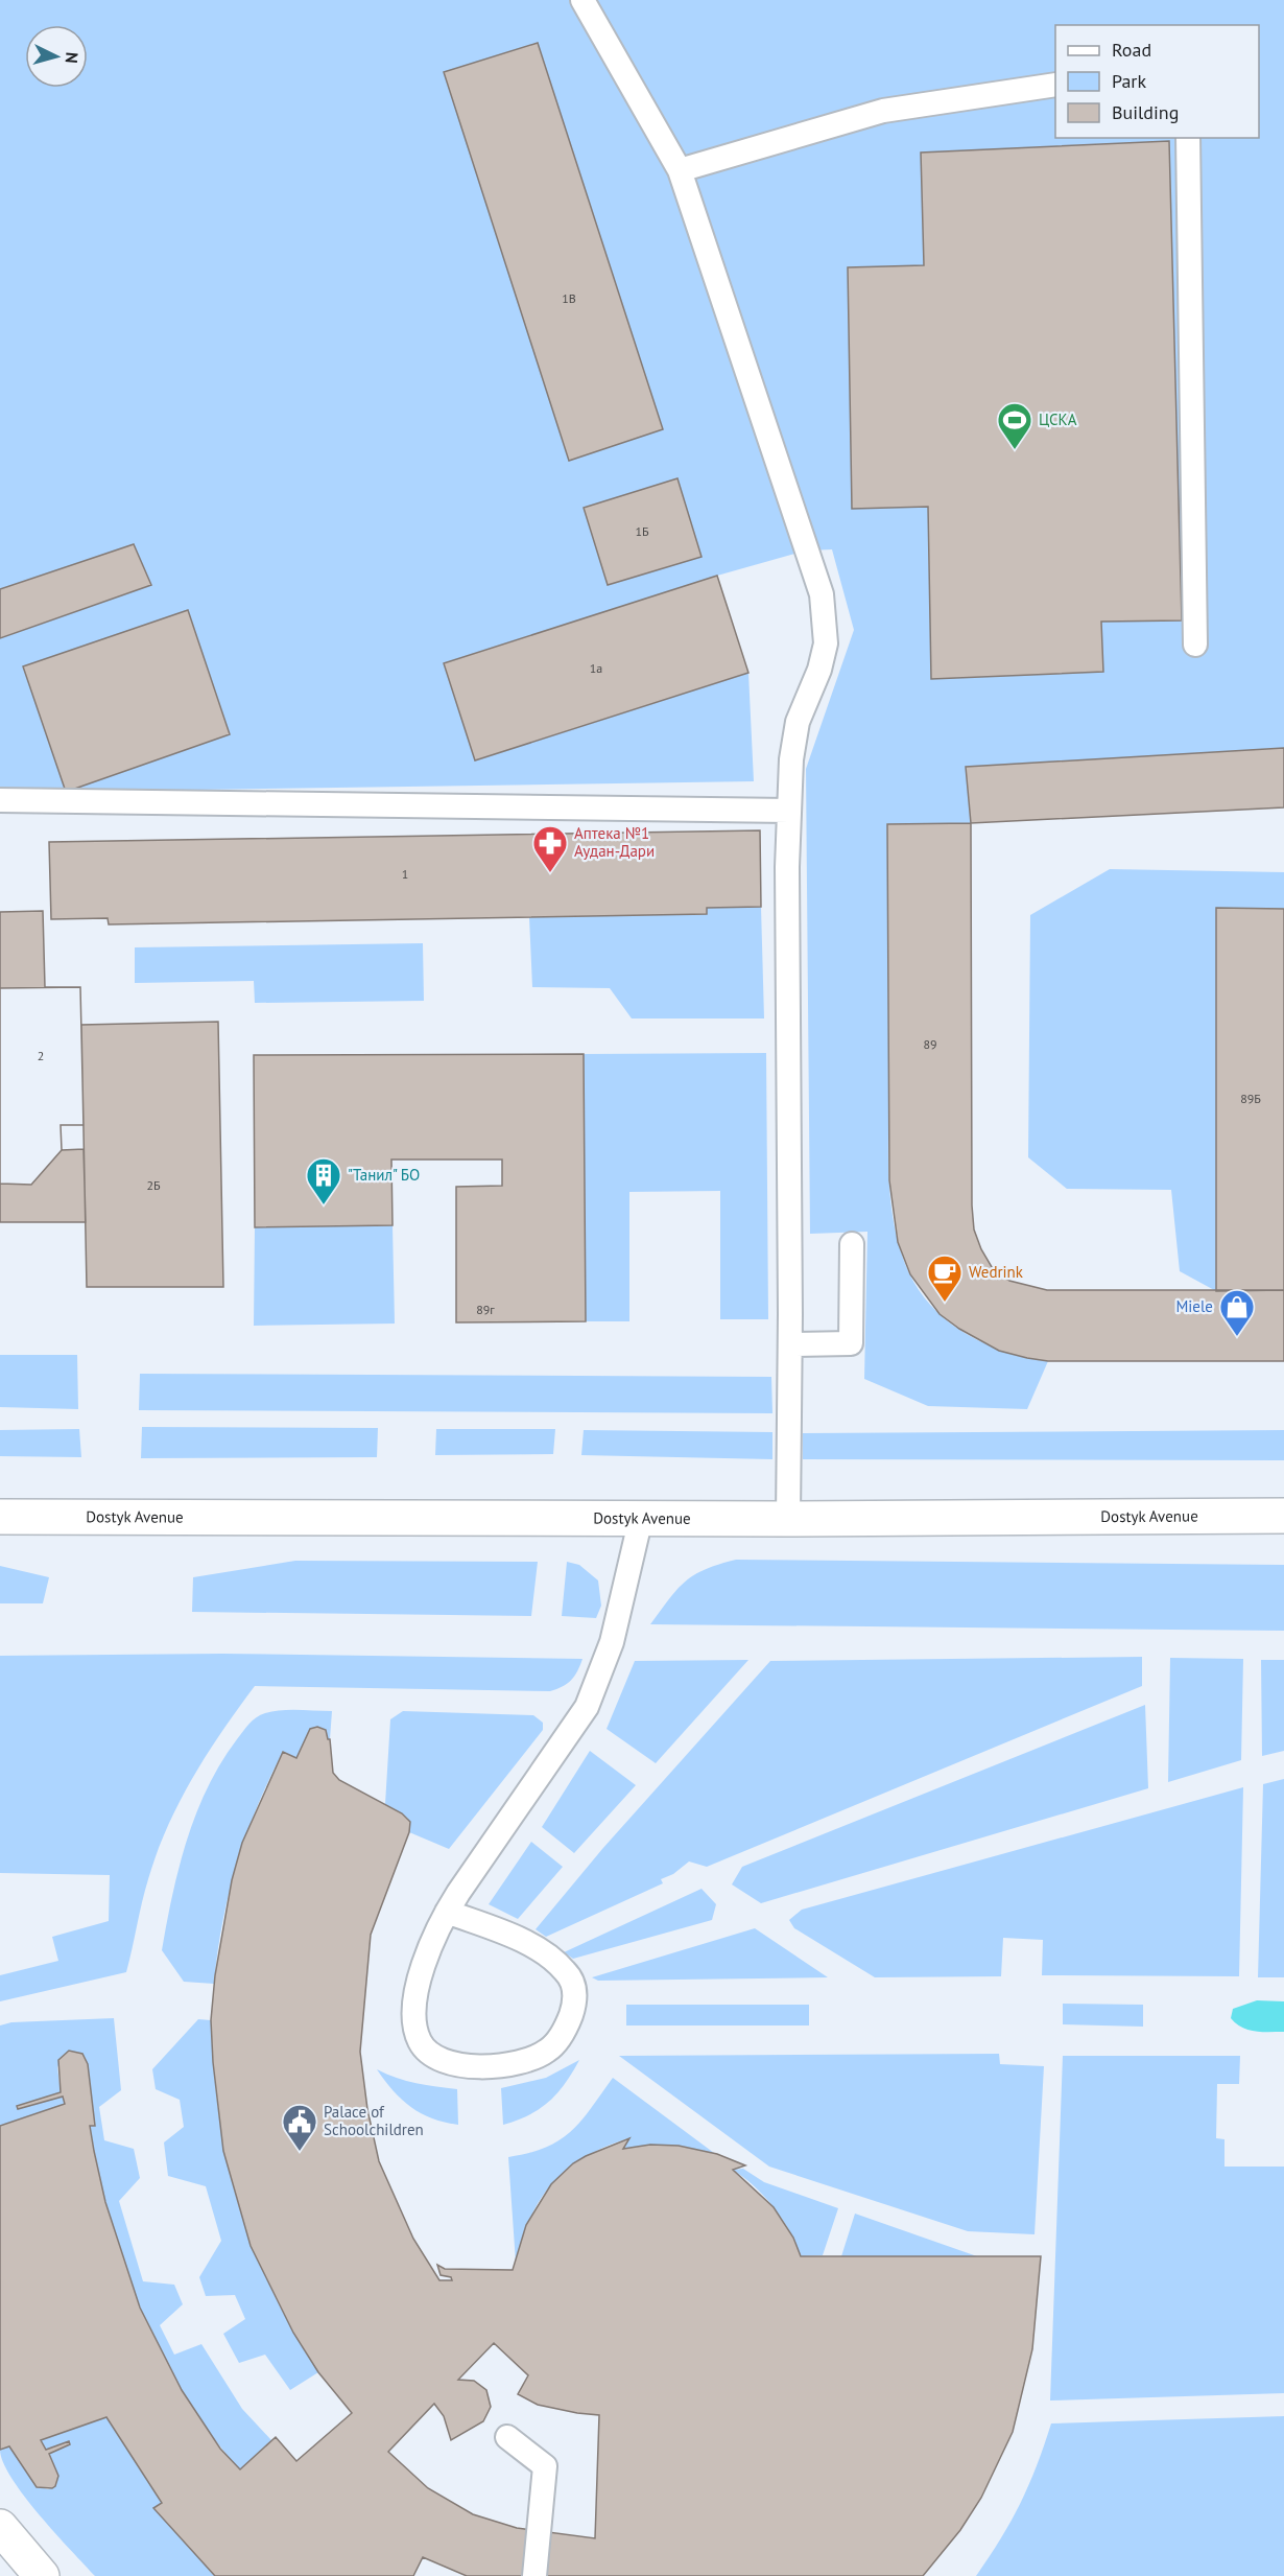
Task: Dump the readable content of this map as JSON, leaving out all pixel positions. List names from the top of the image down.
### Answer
{
  "streets": {
    "main road": ["Dostyk Avenue"]
  },
  "places": {
    "sports": ["ЦСКА"],
    "pharmacy": ["Аптека №1 Аудан-Дари"],
    "building": ["\"Танил\" БО"],
    "cafe": ["Wedrink"],
    "shop": ["Miele"],
    "public building": ["Palace of Schoolchildren"]
  },
  "house_numbers": [
    "1В",
    "1Б",
    "1а",
    "1",
    "89",
    "2",
    "89Б",
    "2Б",
    "89г"
  ],
  "legend": ["Road", "Park", "Building"],
  "north": "right"
}
